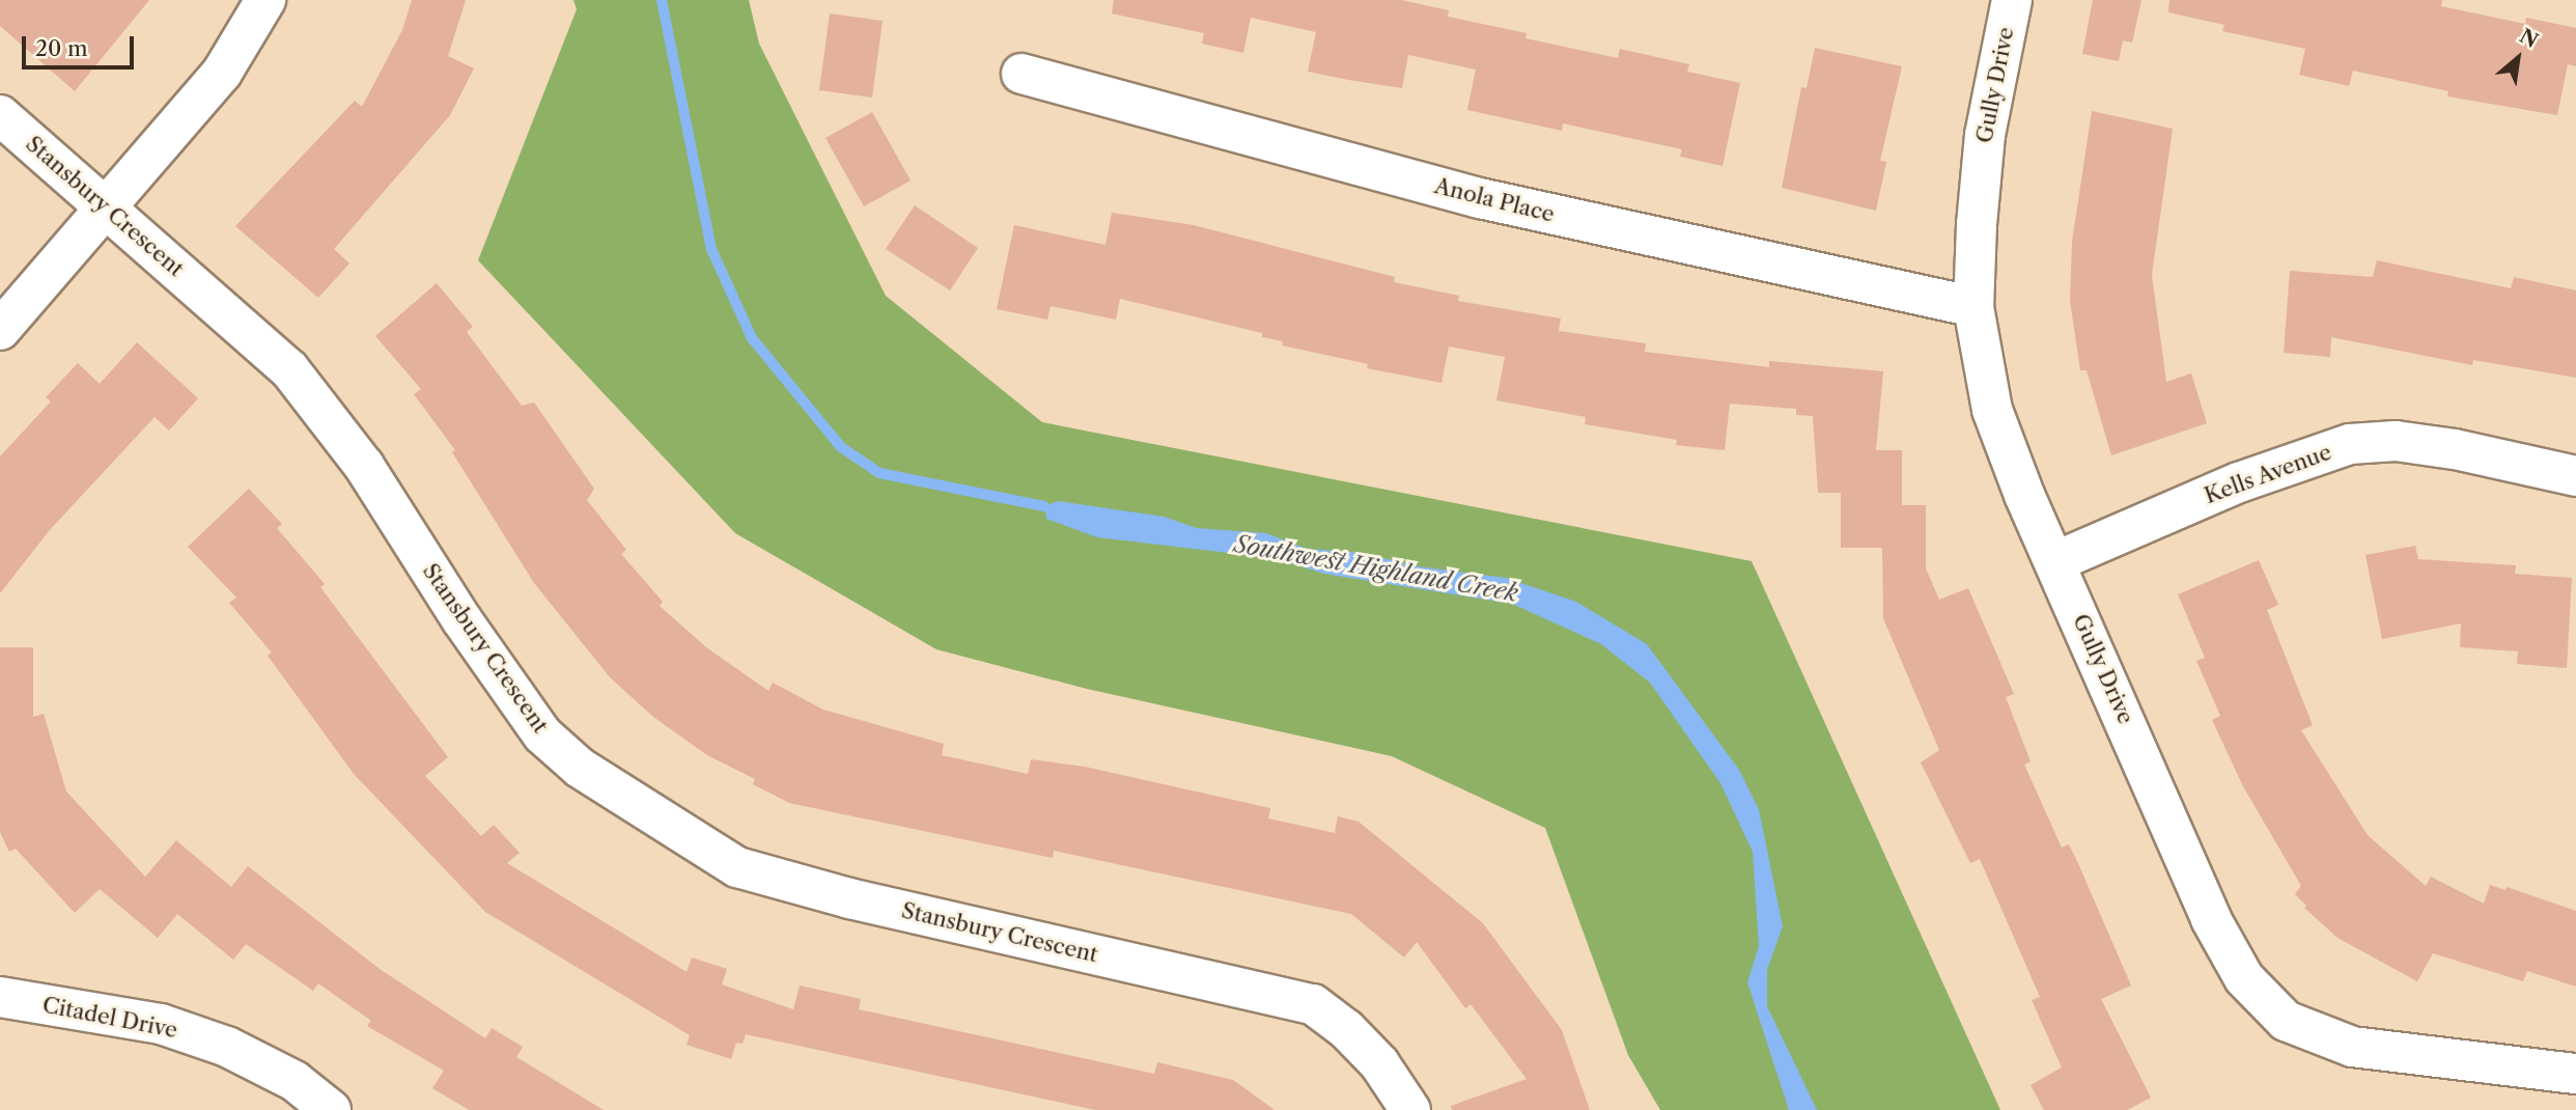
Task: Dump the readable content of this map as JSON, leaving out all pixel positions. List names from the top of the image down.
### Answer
{
  "streets": {
    "street": [
      "Gully Drive",
      "Anola Place",
      "Stansbury Crescent",
      "Kells Avenue",
      "Citadel Drive"
    ]
  },
  "crossings": [
    ["Gully Drive", "Anola Place"],
    ["Gully Drive", "Kells Avenue"]
  ],
  "water": ["Southwest Highland Creek"],
  "scale_bar": "20 m",
  "north": "top right"
}
